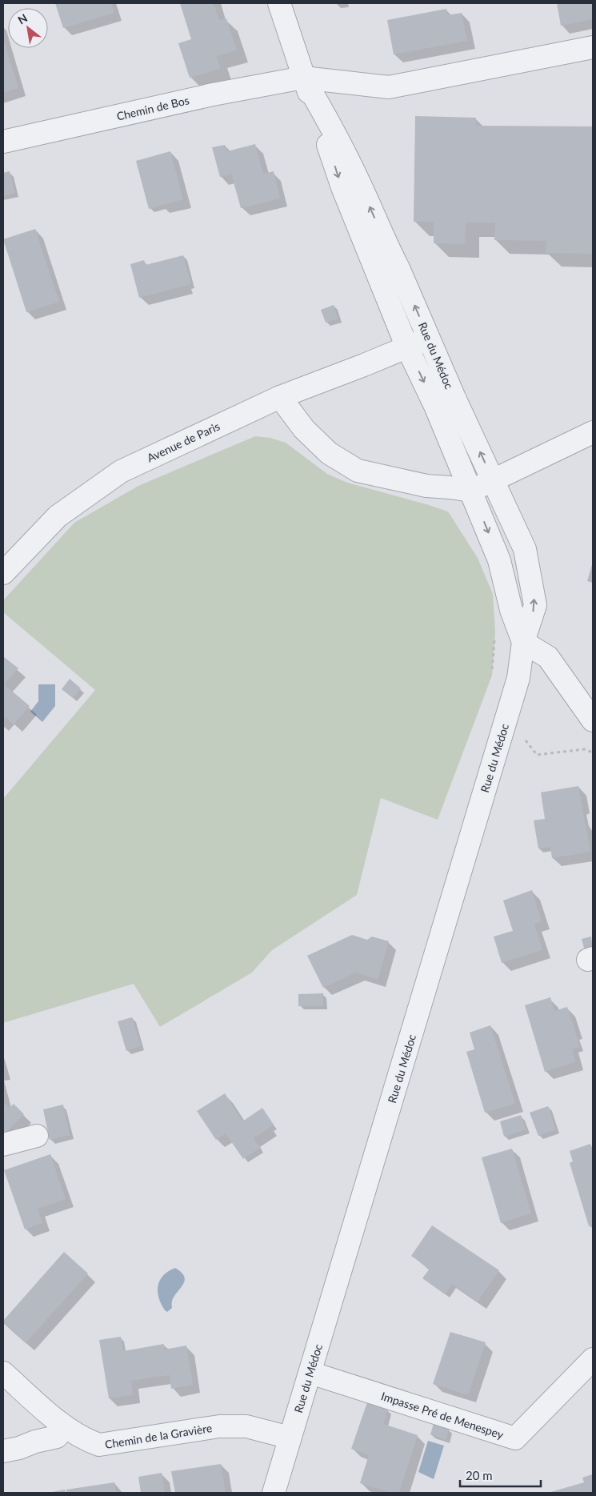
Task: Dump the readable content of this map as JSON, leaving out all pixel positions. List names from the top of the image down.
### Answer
{
  "streets": {
    "street": [
      "Chemin de Bos",
      "Rue du Médoc",
      "Avenue de Paris",
      "Impasse Pré de Menespey",
      "Chemin de la Gravière"
    ]
  },
  "crossings": [
    ["Chemin de Bos", "Rue du Médoc"],
    ["Rue du Médoc", "Avenue de Paris"],
    ["Rue du Médoc", "Impasse Pré de Menespey"],
    ["Rue du Médoc", "Chemin de la Gravière"]
  ],
  "scale_bar": "20 m",
  "north": "top left"
}
